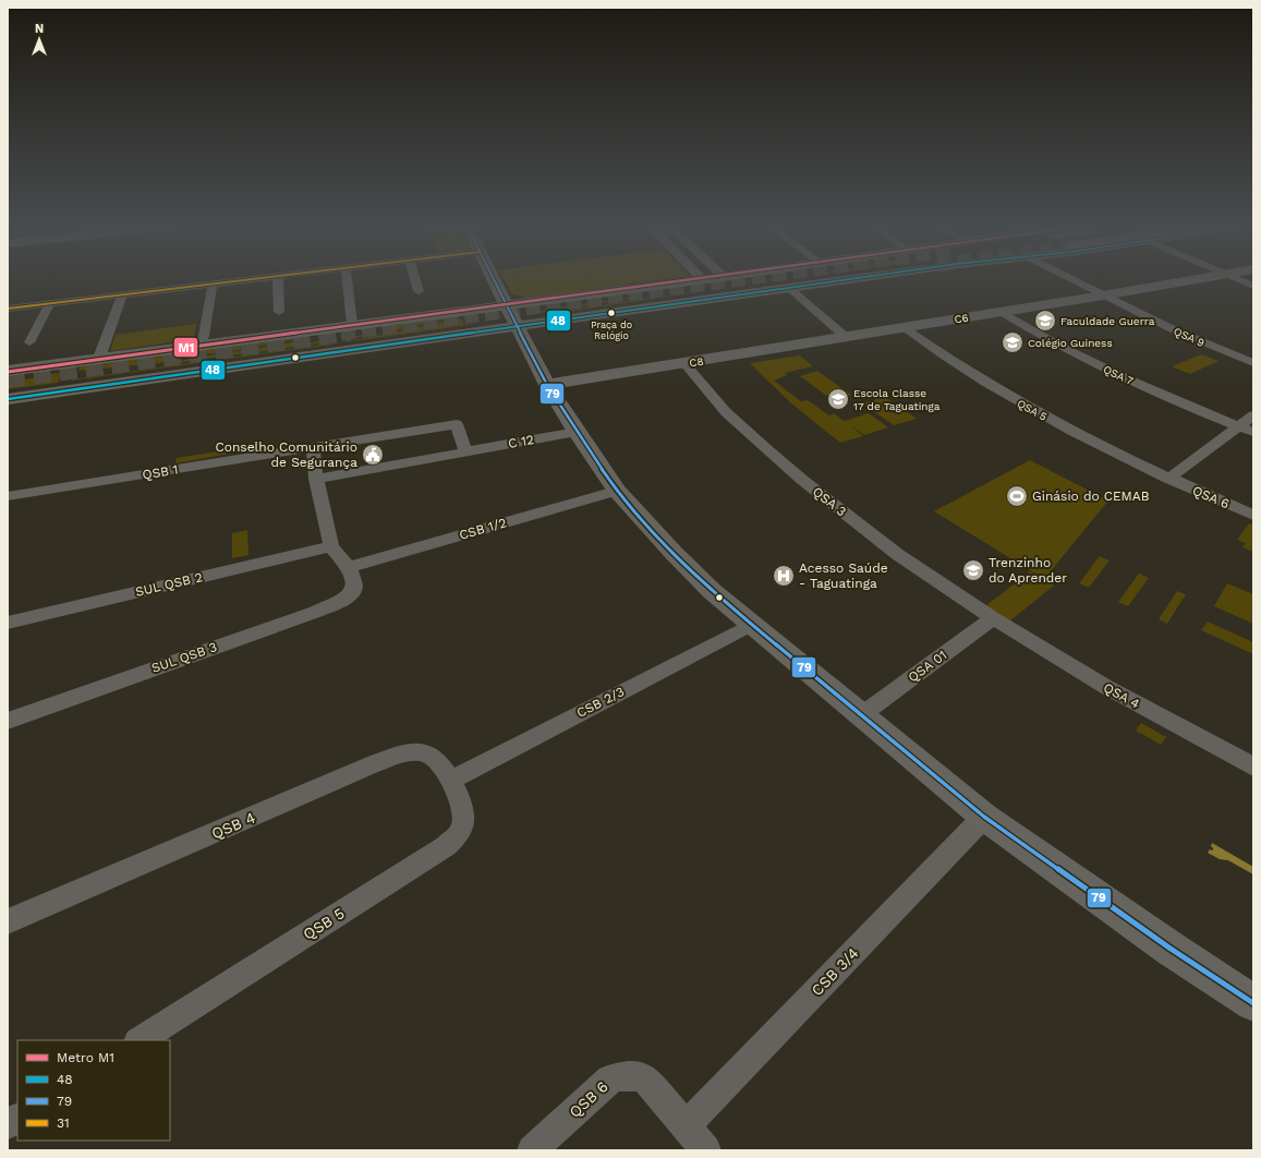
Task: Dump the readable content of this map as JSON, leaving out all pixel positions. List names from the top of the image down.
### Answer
{
  "streets": {
    "main road": ["C6", "C8"],
    "street": [
      "QSA 9",
      "QSA 7",
      "QSA 5",
      "C 12",
      "QSB 1",
      "QSA 6",
      "QSA 3",
      "CSB 1/2",
      "SUL QSB 2",
      "SUL QSB 3",
      "QSA 01",
      "QSA 4",
      "CSB 2/3",
      "QSB 4",
      "QSB 5",
      "CSB 3/4",
      "QSB 6"
    ]
  },
  "crossings": [
    ["C6", "QSA 9"],
    ["C6", "C8"],
    ["C6", "QSA 7"],
    ["C6", "QSA 5"],
    ["C8", "QSA 3"],
    ["QSA 5", "QSA 6"],
    ["C 12", "QSB 1"],
    ["QSA 3", "QSA 01"],
    ["QSA 3", "QSA 4"],
    ["CSB 1/2", "SUL QSB 3"],
    ["QSA 01", "QSA 4"],
    ["CSB 2/3", "QSB 4"],
    ["CSB 2/3", "QSB 5"],
    ["QSB 4", "QSB 5"],
    ["CSB 3/4", "QSB 6"]
  ],
  "places": {
    "other": ["Praça do Relógio"],
    "school or university": [
      "Faculdade Guerra",
      "Colégio Guiness",
      "Escola Classe 17 de Taguatinga",
      "Trenzinho do Aprender"
    ],
    "public building": ["Conselho Comunitário de Segurança"],
    "sports": ["Ginásio do CEMAB"],
    "hospital": ["Acesso Saúde - Taguatinga"]
  },
  "lines": [
    "metro line M1",
    "transit line 48",
    "transit line 79",
    "transit line 31"
  ],
  "legend": [
    "Metro M1",
    "48",
    "79",
    "31"
  ],
  "north": "top"
}
